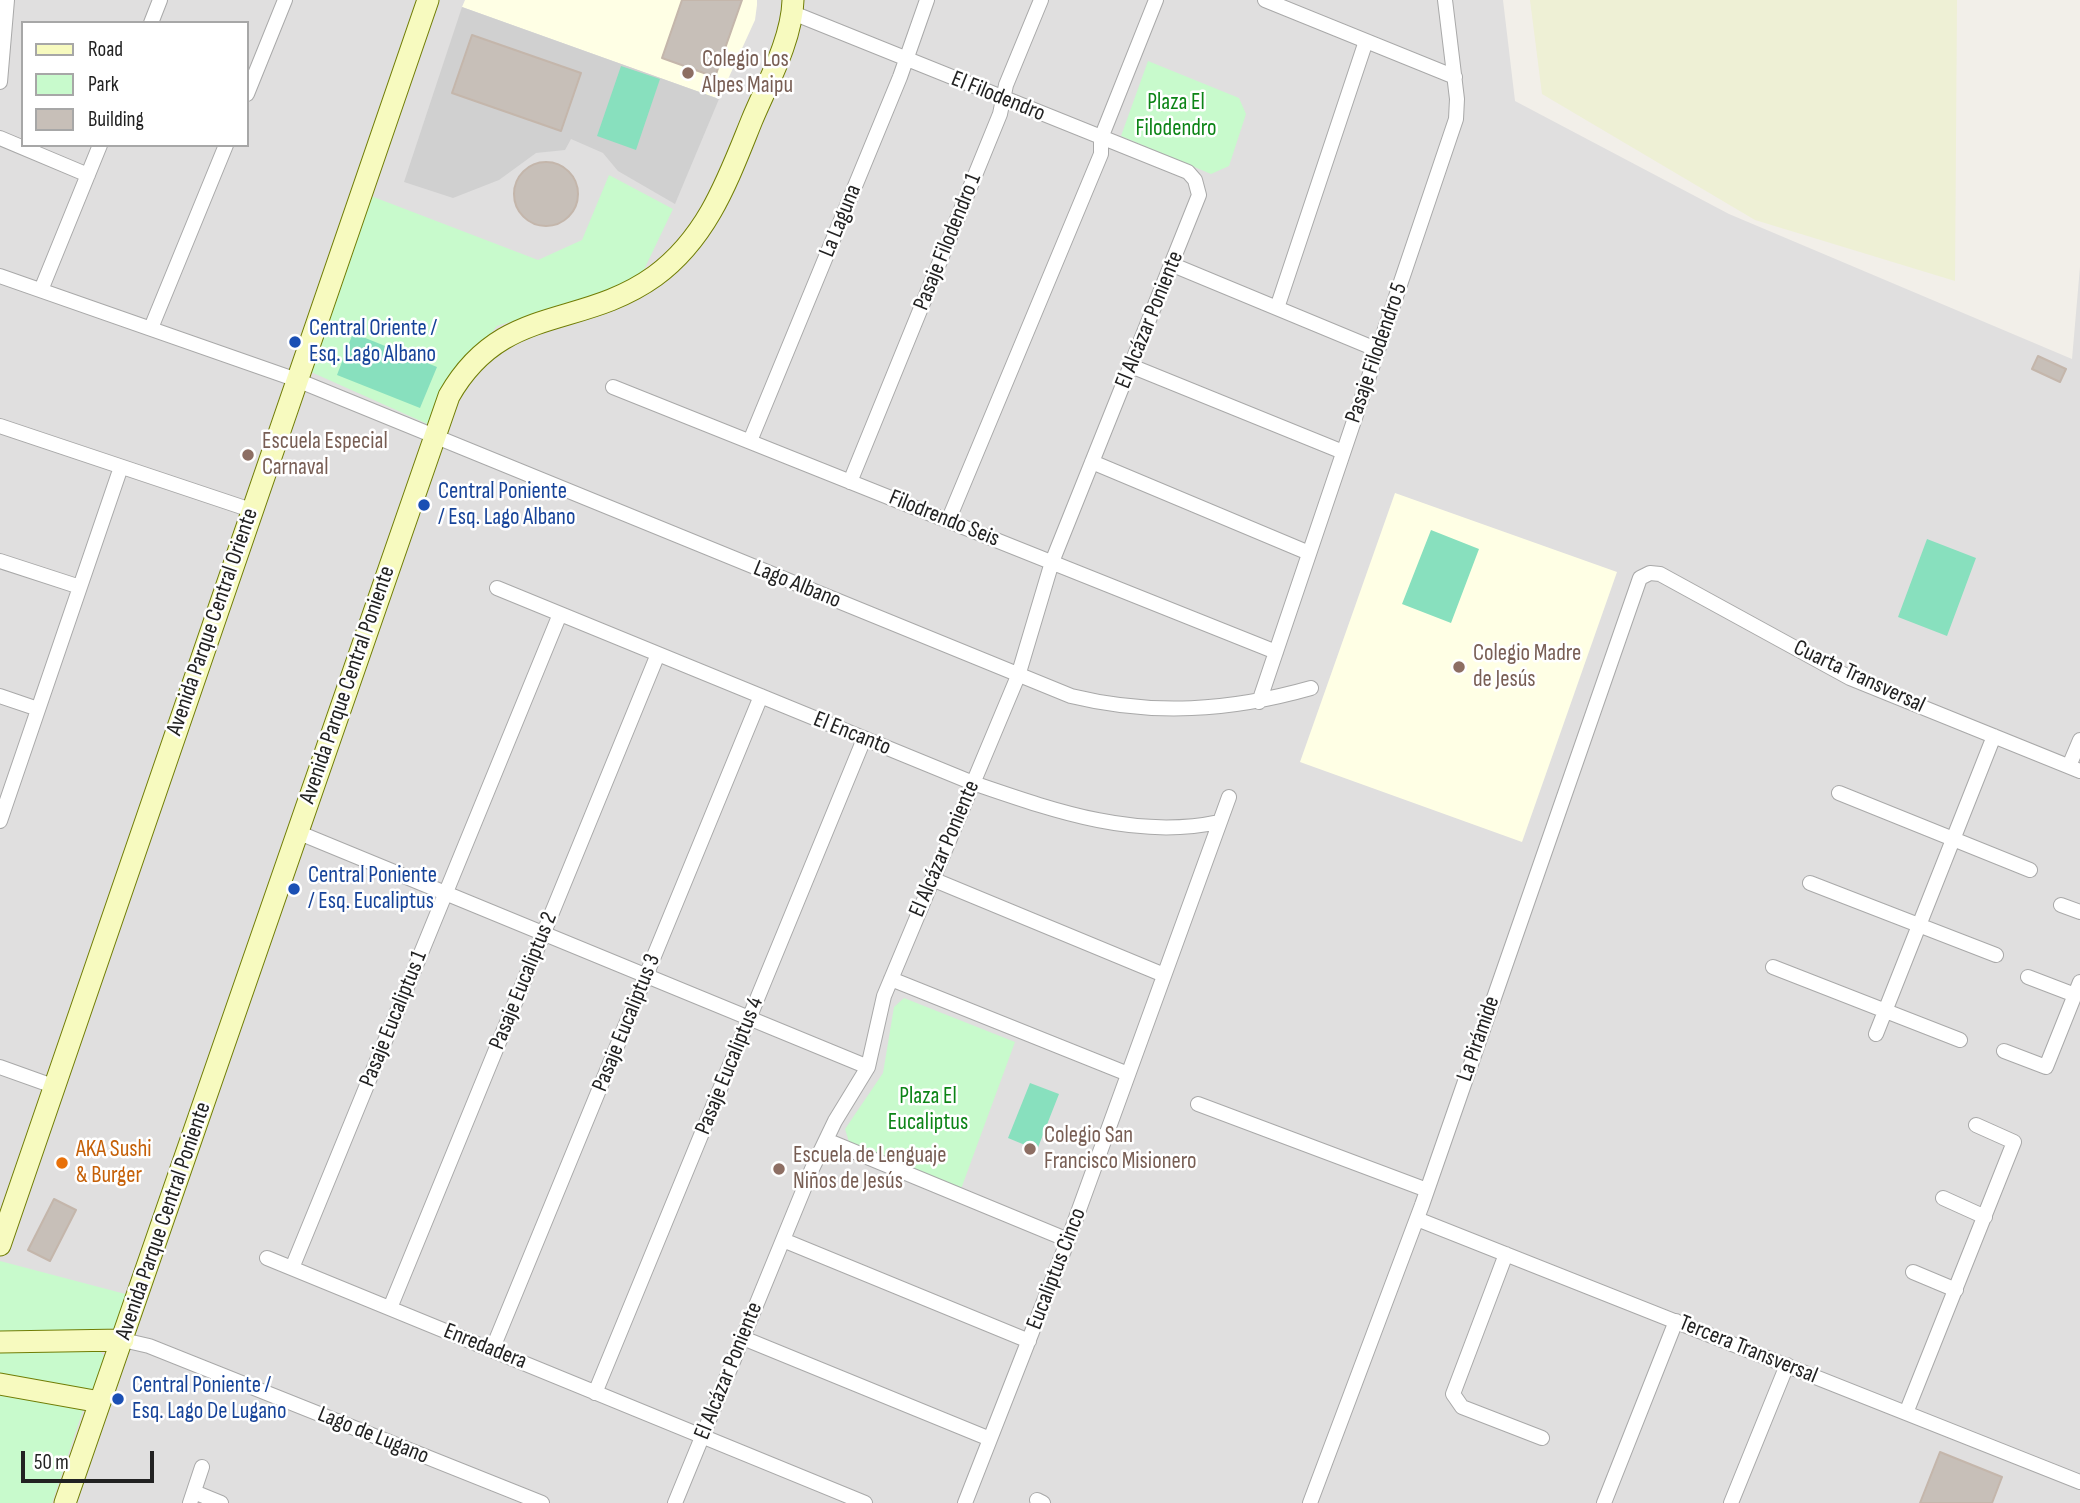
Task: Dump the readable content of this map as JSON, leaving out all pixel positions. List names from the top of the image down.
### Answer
{
  "streets": {
    "street": [
      "El Filodendro",
      "La Laguna",
      "Pasaje Filodendro 1",
      "El Alcázar Poniente",
      "Pasaje Filodendro 5",
      "Filodrendo Seis",
      "Lago Albano",
      "Avenida Parque Central Oriente",
      "Cuarta Transversal",
      "Avenida Parque Central Poniente",
      "El Encanto",
      "Pasaje Eucaliptus 2",
      "Pasaje Eucaliptus 1",
      "Pasaje Eucaliptus 3",
      "La Pirámide",
      "Pasaje Eucaliptus 4",
      "Eucaliptus Cinco",
      "Enredadera",
      "Tercera Transversal",
      "Lago de Lugano"
    ]
  },
  "crossings": [
    ["El Filodendro", "La Laguna"],
    ["El Filodendro", "Pasaje Filodendro 1"],
    ["El Filodendro", "El Alcázar Poniente"],
    ["El Filodendro", "Avenida Parque Central Poniente"],
    ["La Laguna", "Filodrendo Seis"],
    ["Pasaje Filodendro 1", "Filodrendo Seis"],
    ["El Alcázar Poniente", "Filodrendo Seis"],
    ["El Alcázar Poniente", "Lago Albano"],
    ["El Alcázar Poniente", "El Encanto"],
    ["El Alcázar Poniente", "Enredadera"],
    ["Pasaje Filodendro 5", "Filodrendo Seis"],
    ["Pasaje Filodendro 5", "Lago Albano"],
    ["Lago Albano", "Avenida Parque Central Oriente"],
    ["Lago Albano", "Avenida Parque Central Poniente"],
    ["Cuarta Transversal", "La Pirámide"],
    ["Avenida Parque Central Poniente", "Lago de Lugano"],
    ["El Encanto", "Pasaje Eucaliptus 2"],
    ["El Encanto", "Pasaje Eucaliptus 1"],
    ["El Encanto", "Pasaje Eucaliptus 3"],
    ["El Encanto", "Pasaje Eucaliptus 4"],
    ["El Encanto", "Eucaliptus Cinco"],
    ["Pasaje Eucaliptus 2", "Enredadera"],
    ["Pasaje Eucaliptus 1", "Enredadera"],
    ["Pasaje Eucaliptus 3", "Enredadera"],
    ["La Pirámide", "Tercera Transversal"],
    ["Pasaje Eucaliptus 4", "Enredadera"]
  ],
  "parks": ["Plaza El Filodendro", "Plaza El Eucaliptus"],
  "places": [
    "Colegio Los Alpes Maipu",
    "Central Oriente / Esq. Lago Albano",
    "Escuela Especial Carnaval",
    "Central Poniente / Esq. Lago Albano",
    "Colegio Madre de Jesús",
    "Central Poniente / Esq. Eucaliptus",
    "Colegio San Francisco Misionero",
    "AKA Sushi & Burger",
    "Escuela de Lenguaje Niños de Jesús",
    "Central Poniente / Esq. Lago De Lugano"
  ],
  "legend": ["Road", "Park", "Building"],
  "scale_bar": "50 m"
}
